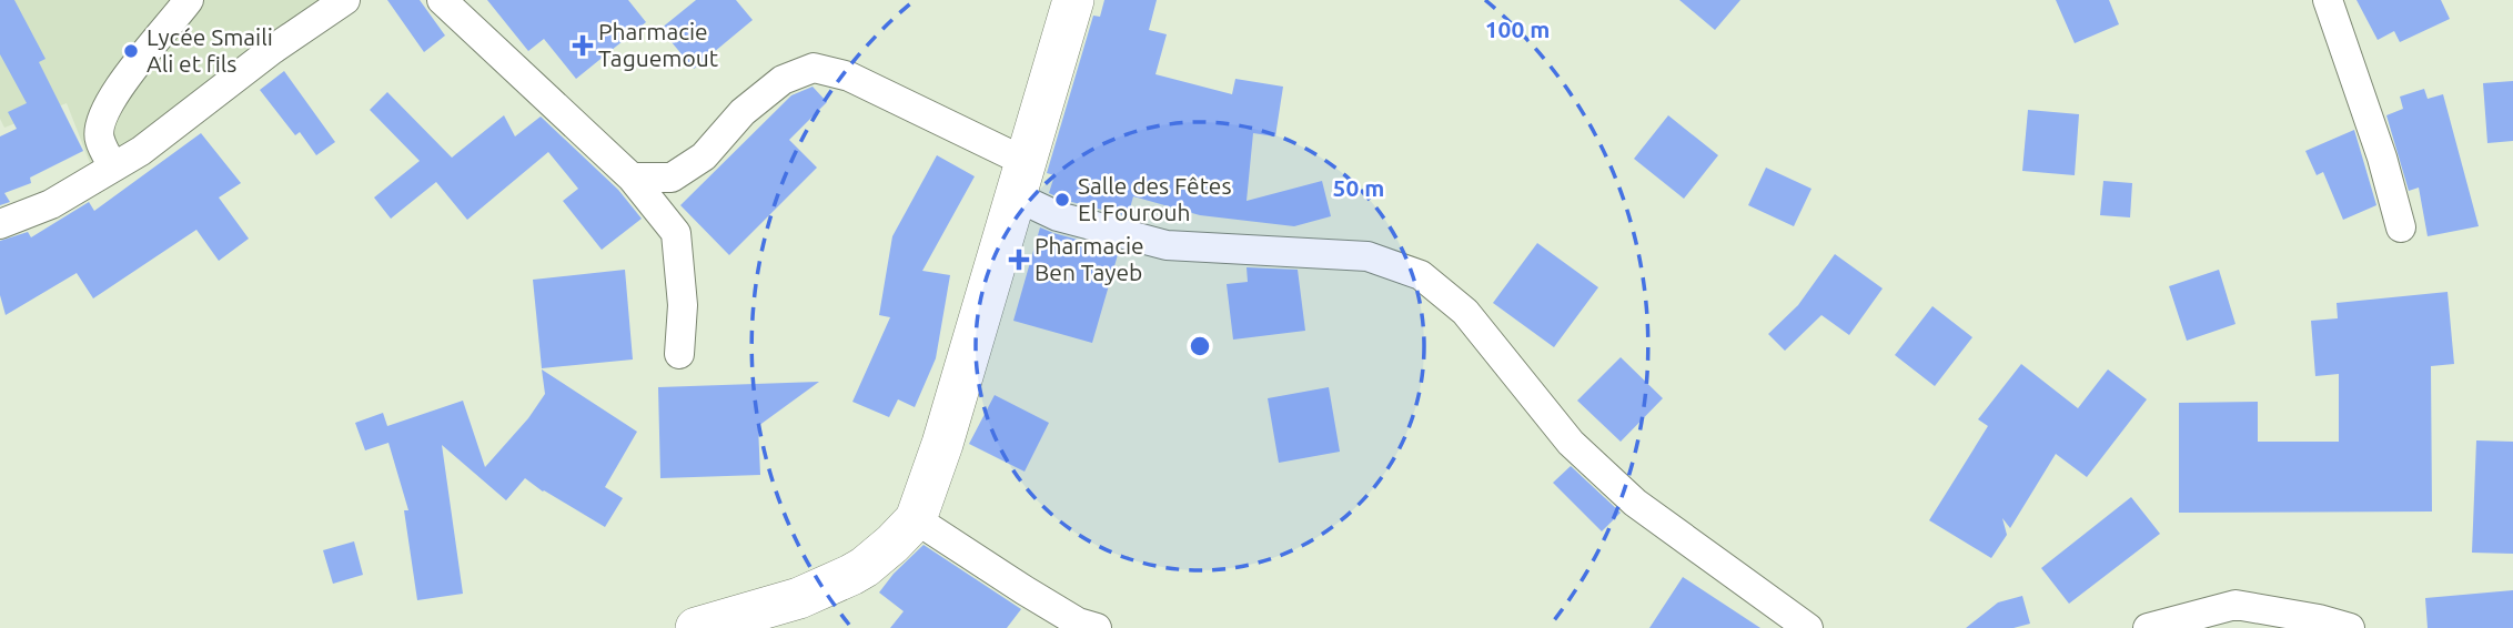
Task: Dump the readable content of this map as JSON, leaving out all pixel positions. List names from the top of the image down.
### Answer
{
  "places": {
    "health": ["Pharmacie Taguemout", "Pharmacie Ben Tayeb"],
    "other": ["Lycée Smaili Ali et fils", "Salle des Fêtes El Fourouh"]
  },
  "rings": ["100 m", "50 m"]
}
